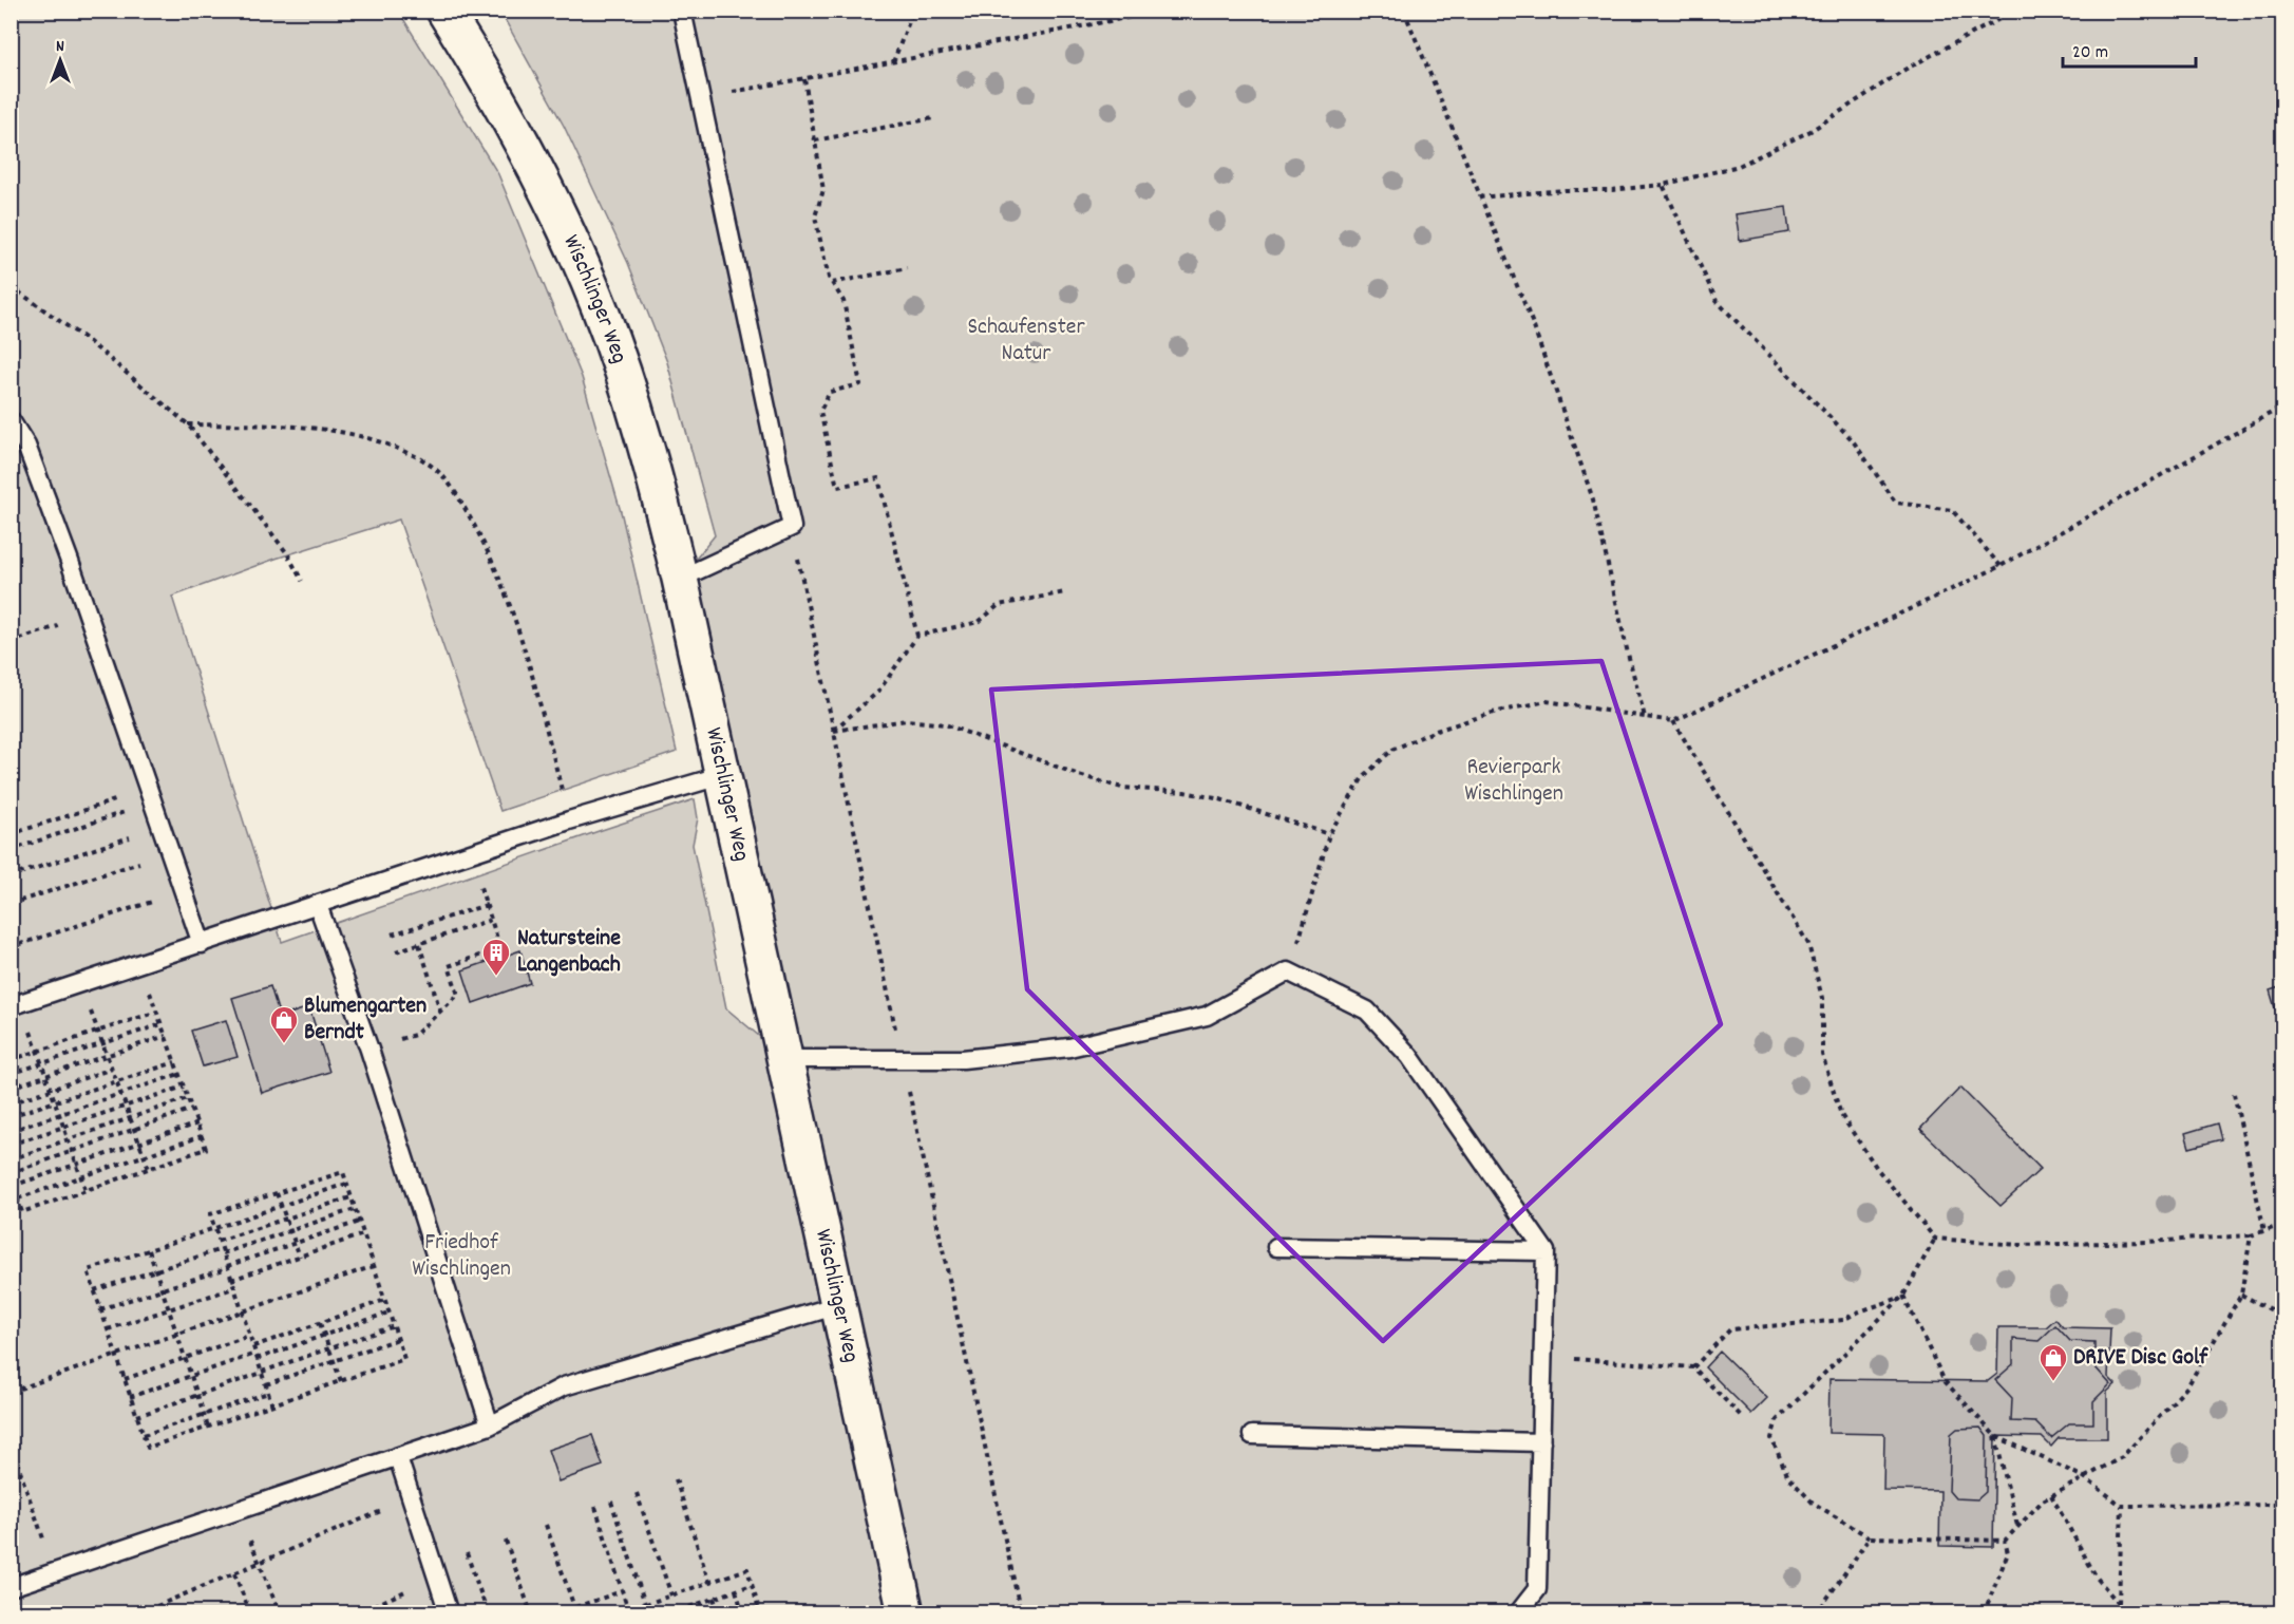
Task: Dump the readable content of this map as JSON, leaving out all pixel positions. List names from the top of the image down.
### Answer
{
  "streets": {
    "street": ["Wischlinger Weg"]
  },
  "parks": ["Schaufenster Natur", "Revierpark Wischlingen", "Friedhof Wischlingen"],
  "places": {
    "building": ["Natursteine Langenbach"],
    "shop": ["Blumengarten Berndt", "DRIVE Disc Golf"]
  },
  "scale_bar": "20 m",
  "north": "top"
}
